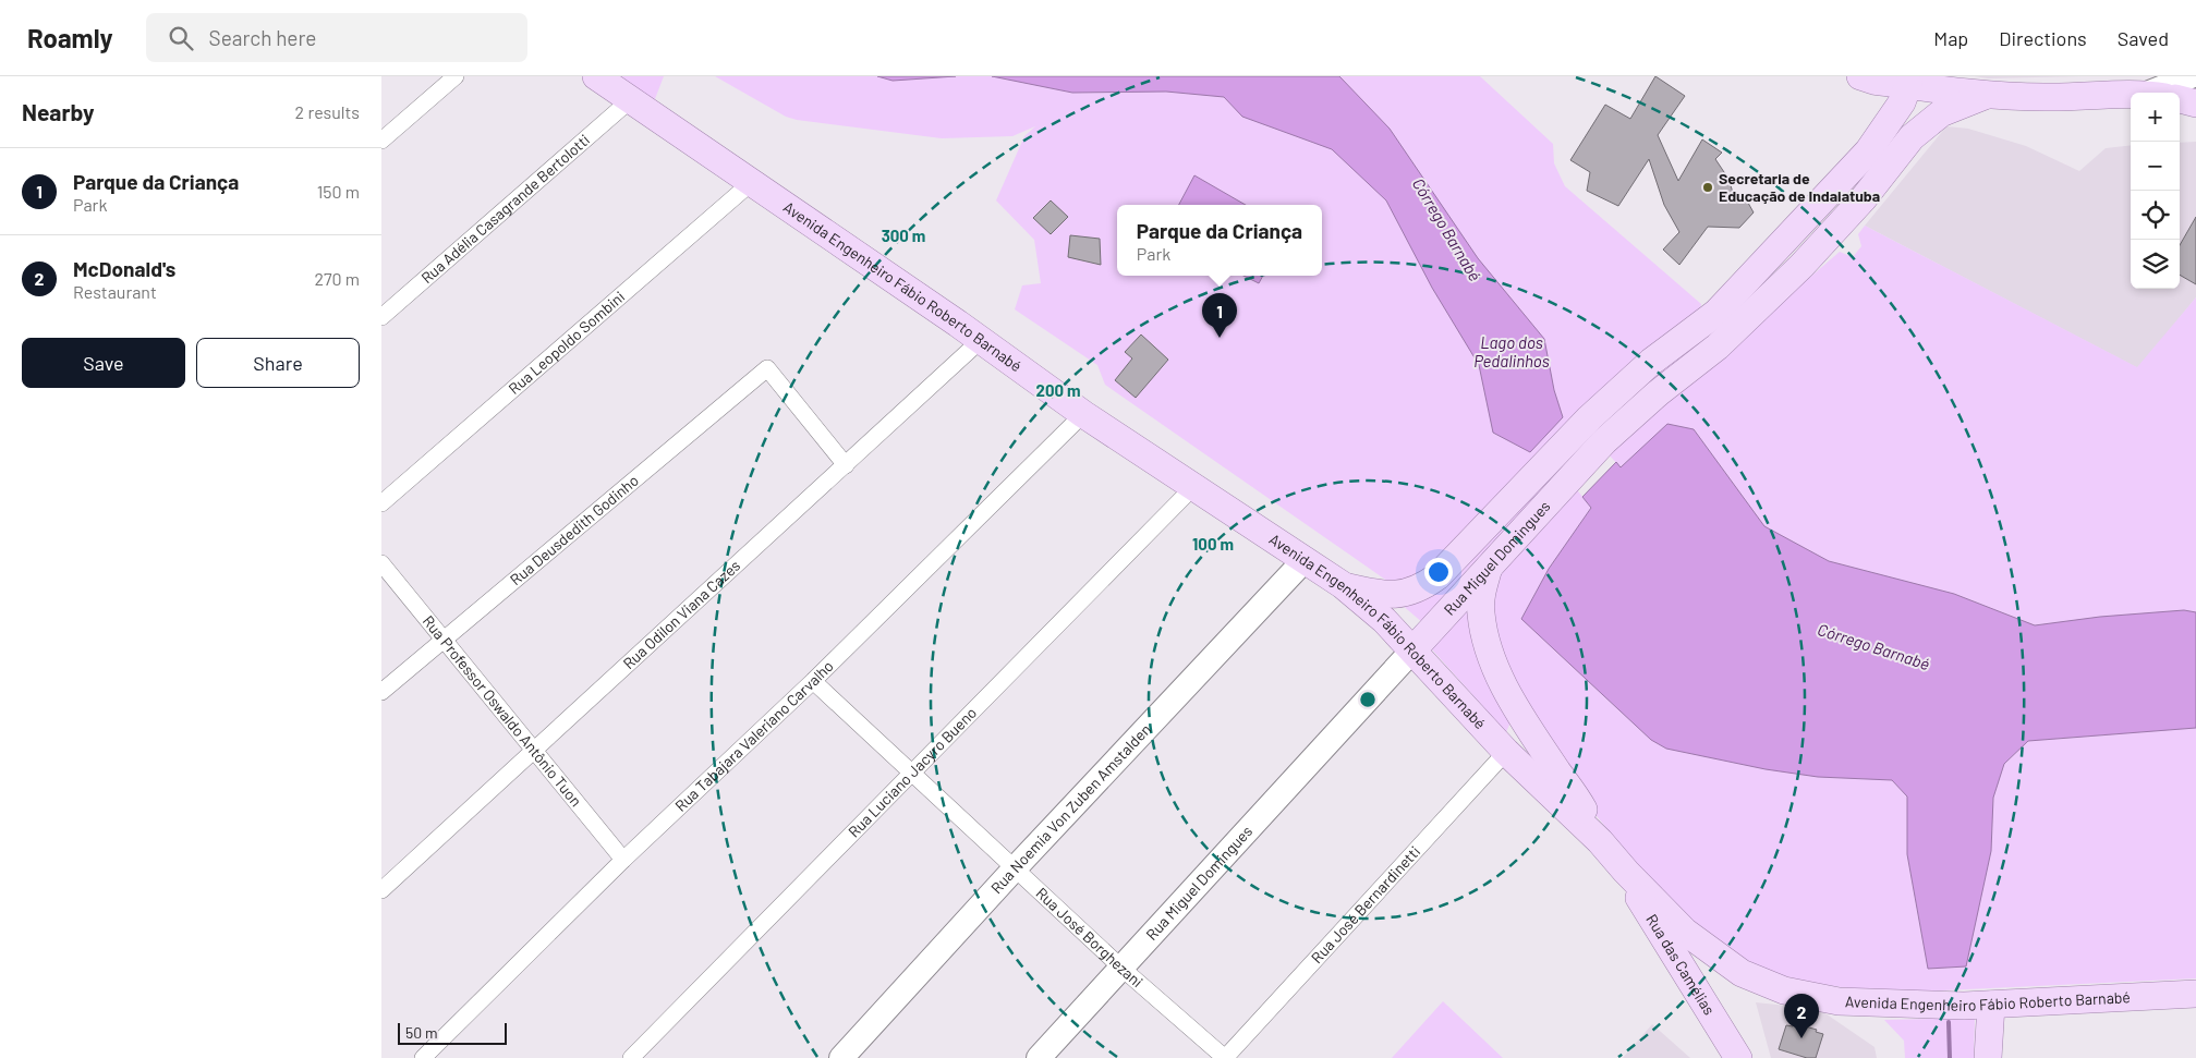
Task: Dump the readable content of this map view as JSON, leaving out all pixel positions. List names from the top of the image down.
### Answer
{
  "streets": {
    "main road": [
      "Avenida Engenheiro Fábio Roberto Barnabé",
      "Rua Miguel Domingues",
      "Rua Noemia Von Zuben Amstalden",
      "Rua das Camélias"
    ],
    "street": [
      "Rua Adélia Casagrande Bertolotti",
      "Rua Leopoldo Sombini",
      "Rua Deusdedith Godinho",
      "Rua Odilon Viana Cazes",
      "Rua Professor Oswaldo Antônio Tuon",
      "Rua Tabajara Valeriano Carvalho",
      "Rua Luciano Jacyro Bueno",
      "Rua José Bernardinetti",
      "Rua José Borghezani"
    ]
  },
  "crossings": [
    ["Rua Adélia Casagrande Bertolotti", "Avenida Engenheiro Fábio Roberto Barnabé"],
    ["Avenida Engenheiro Fábio Roberto Barnabé", "Rua Leopoldo Sombini"],
    ["Avenida Engenheiro Fábio Roberto Barnabé", "Rua Miguel Domingues"],
    ["Avenida Engenheiro Fábio Roberto Barnabé", "Rua Odilon Viana Cazes"],
    ["Avenida Engenheiro Fábio Roberto Barnabé", "Rua Tabajara Valeriano Carvalho"],
    ["Avenida Engenheiro Fábio Roberto Barnabé", "Rua Luciano Jacyro Bueno"],
    ["Avenida Engenheiro Fábio Roberto Barnabé", "Rua Noemia Von Zuben Amstalden"],
    ["Avenida Engenheiro Fábio Roberto Barnabé", "Rua José Bernardinetti"],
    ["Avenida Engenheiro Fábio Roberto Barnabé", "Rua das Camélias"],
    ["Rua Deusdedith Godinho", "Rua Odilon Viana Cazes"],
    ["Rua Deusdedith Godinho", "Rua Professor Oswaldo Antônio Tuon"],
    ["Rua Miguel Domingues", "Rua José Borghezani"],
    ["Rua Odilon Viana Cazes", "Rua Professor Oswaldo Antônio Tuon"],
    ["Rua Professor Oswaldo Antônio Tuon", "Rua Tabajara Valeriano Carvalho"],
    ["Rua Tabajara Valeriano Carvalho", "Rua José Borghezani"],
    ["Rua Luciano Jacyro Bueno", "Rua José Borghezani"],
    ["Rua Noemia Von Zuben Amstalden", "Rua José Borghezani"],
    ["Rua José Bernardinetti", "Rua José Borghezani"]
  ],
  "water": ["Córrego Barnabé", "Lago dos Pedalinhos"],
  "places": ["Secretaria de Educação de Indaiatuba"],
  "scale_bar": "50 m",
  "page": {
    "header": "Roamly",
    "search": "Search here",
    "nav": ["Map", "Directions", "Saved"],
    "heading": ["Nearby", "2 results"],
    "map_buttons": ["+", "−"],
    "list": [
      {
        "mark": "1",
        "name": "Parque da Criança",
        "note": "Park",
        "value": "150 m"
      },
      {
        "mark": "2",
        "name": "McDonald's",
        "note": "Restaurant",
        "value": "270 m"
      }
    ],
    "popup": ["Parque da Criança", "Park"],
    "pins": ["1", "2"],
    "buttons": ["Save", "Share"],
    "scale": "50 m"
  },
  "rings": ["300 m", "200 m", "100 m"]
}
